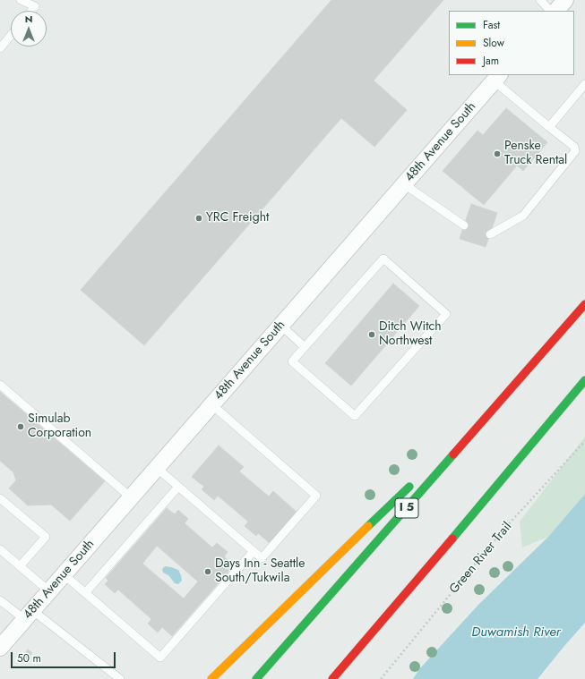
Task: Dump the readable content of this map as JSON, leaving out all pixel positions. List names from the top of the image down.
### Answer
{
  "streets": {
    "highway": ["I 5"],
    "street": ["48th Avenue South"],
    "path": ["Green River Trail"]
  },
  "water": ["Duwamish River"],
  "places": [
    "Penske Truck Rental",
    "YRC Freight",
    "Ditch Witch Northwest",
    "Simulab Corporation",
    "Days Inn - Seattle South/Tukwila"
  ],
  "legend": ["Fast", "Slow", "Jam"],
  "scale_bar": "50 m",
  "north": "top"
}
